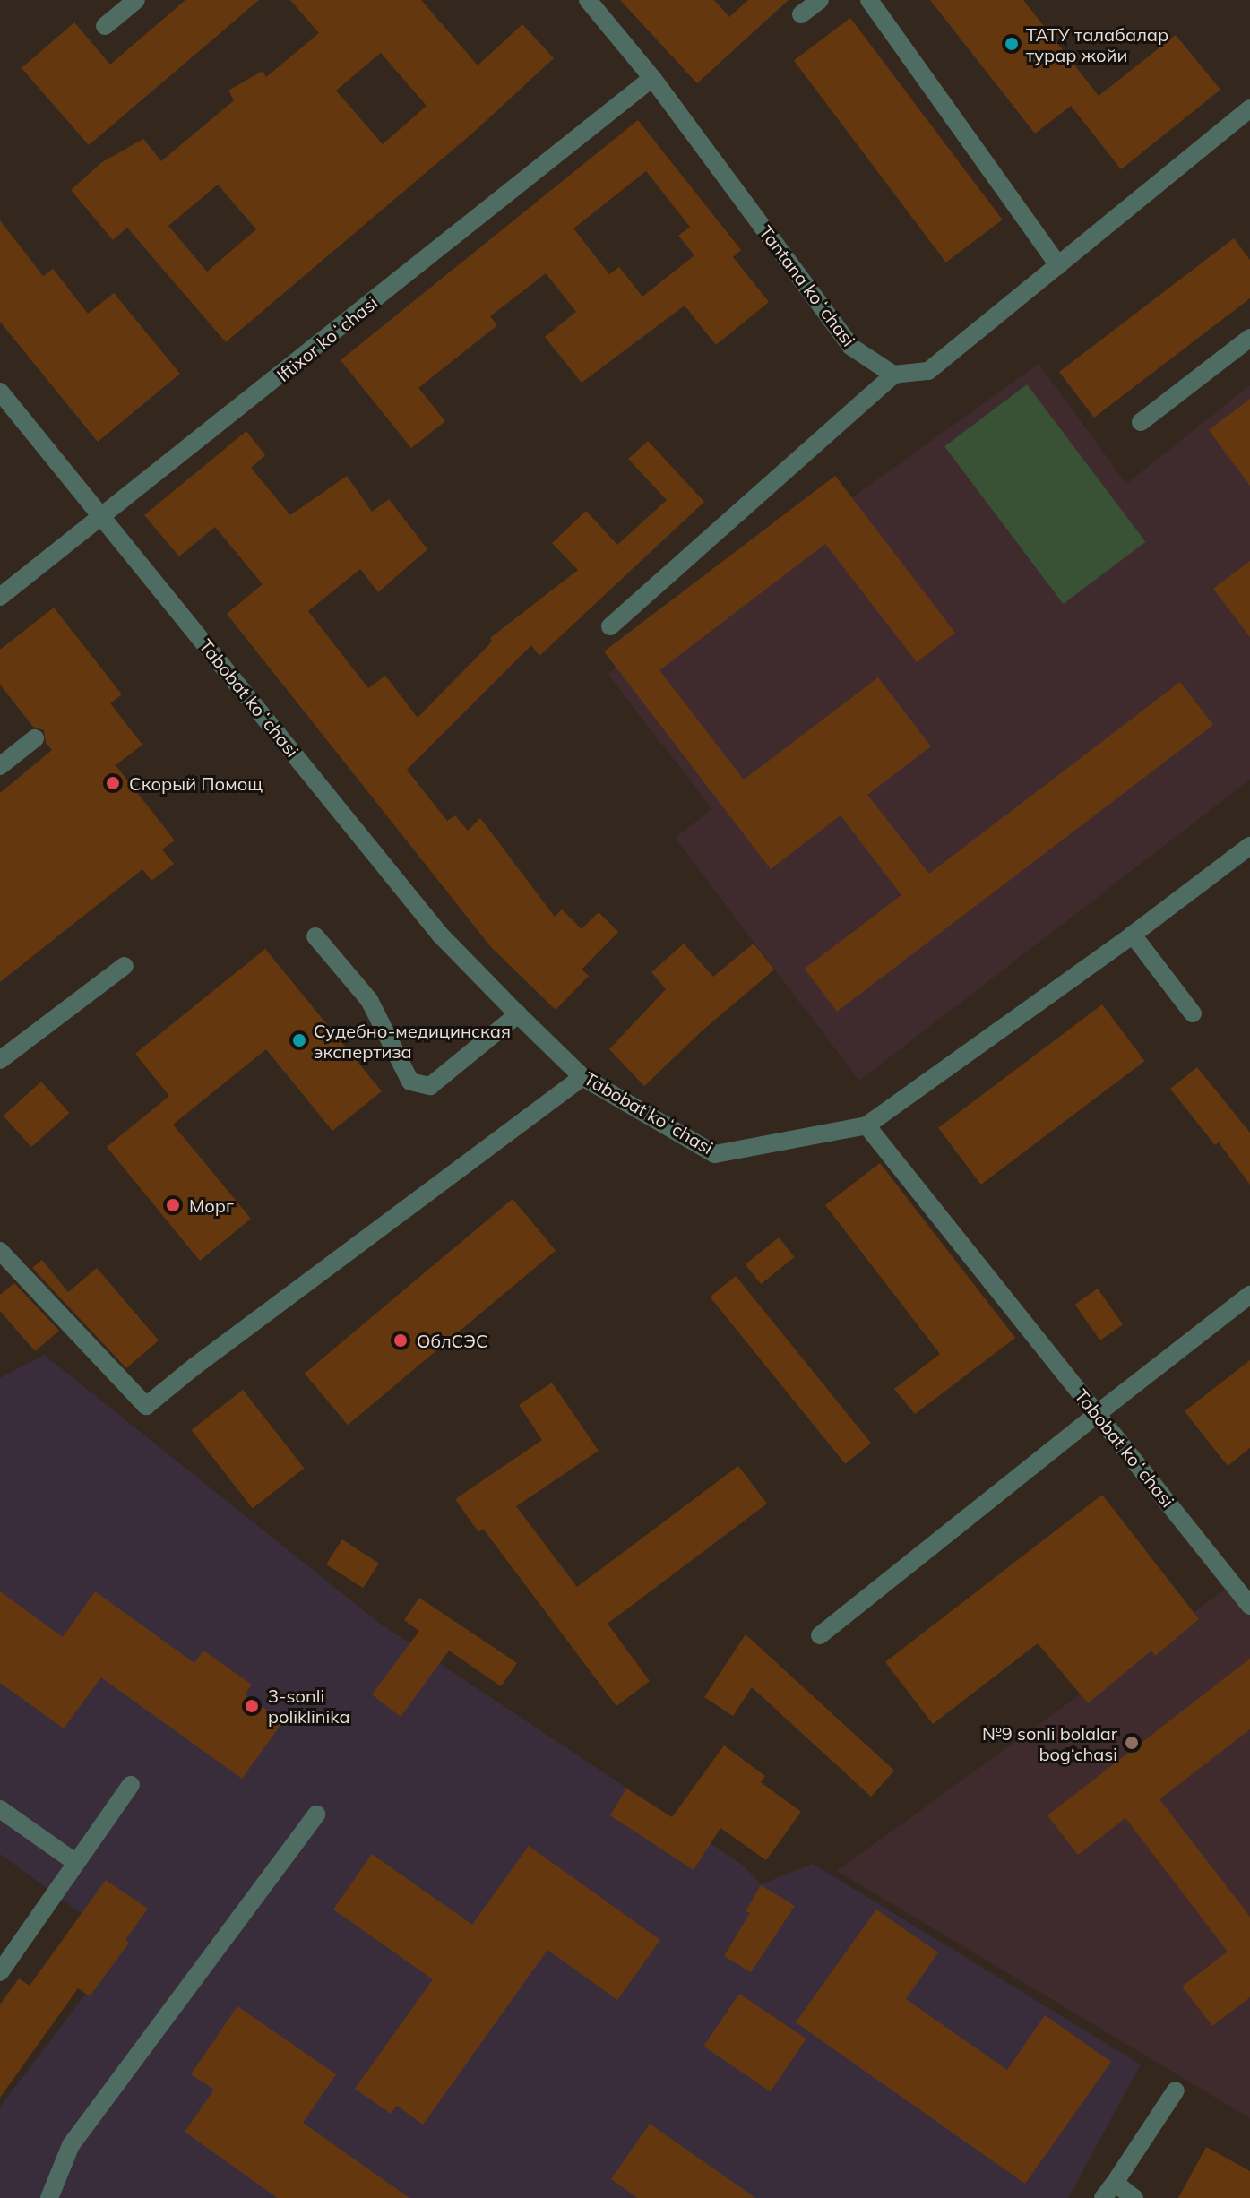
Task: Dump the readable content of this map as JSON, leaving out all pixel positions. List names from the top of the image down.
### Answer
{
  "streets": {
    "street": ["Tantana koʻchasi", "Iftixor koʻchasi", "Tabobat koʻchasi"]
  },
  "crossings": [
    ["Tantana koʻchasi", "Iftixor koʻchasi"],
    ["Iftixor koʻchasi", "Tabobat koʻchasi"]
  ],
  "places": [
    "ТАТУ талабалар турар жойи",
    "Скорый Помощ",
    "Судебно-медицинская экспертиза",
    "Морг",
    "ОблСЭС",
    "3-sonli poliklinika",
    "№9 sonli bolalar bog‘chasi"
  ]
}
